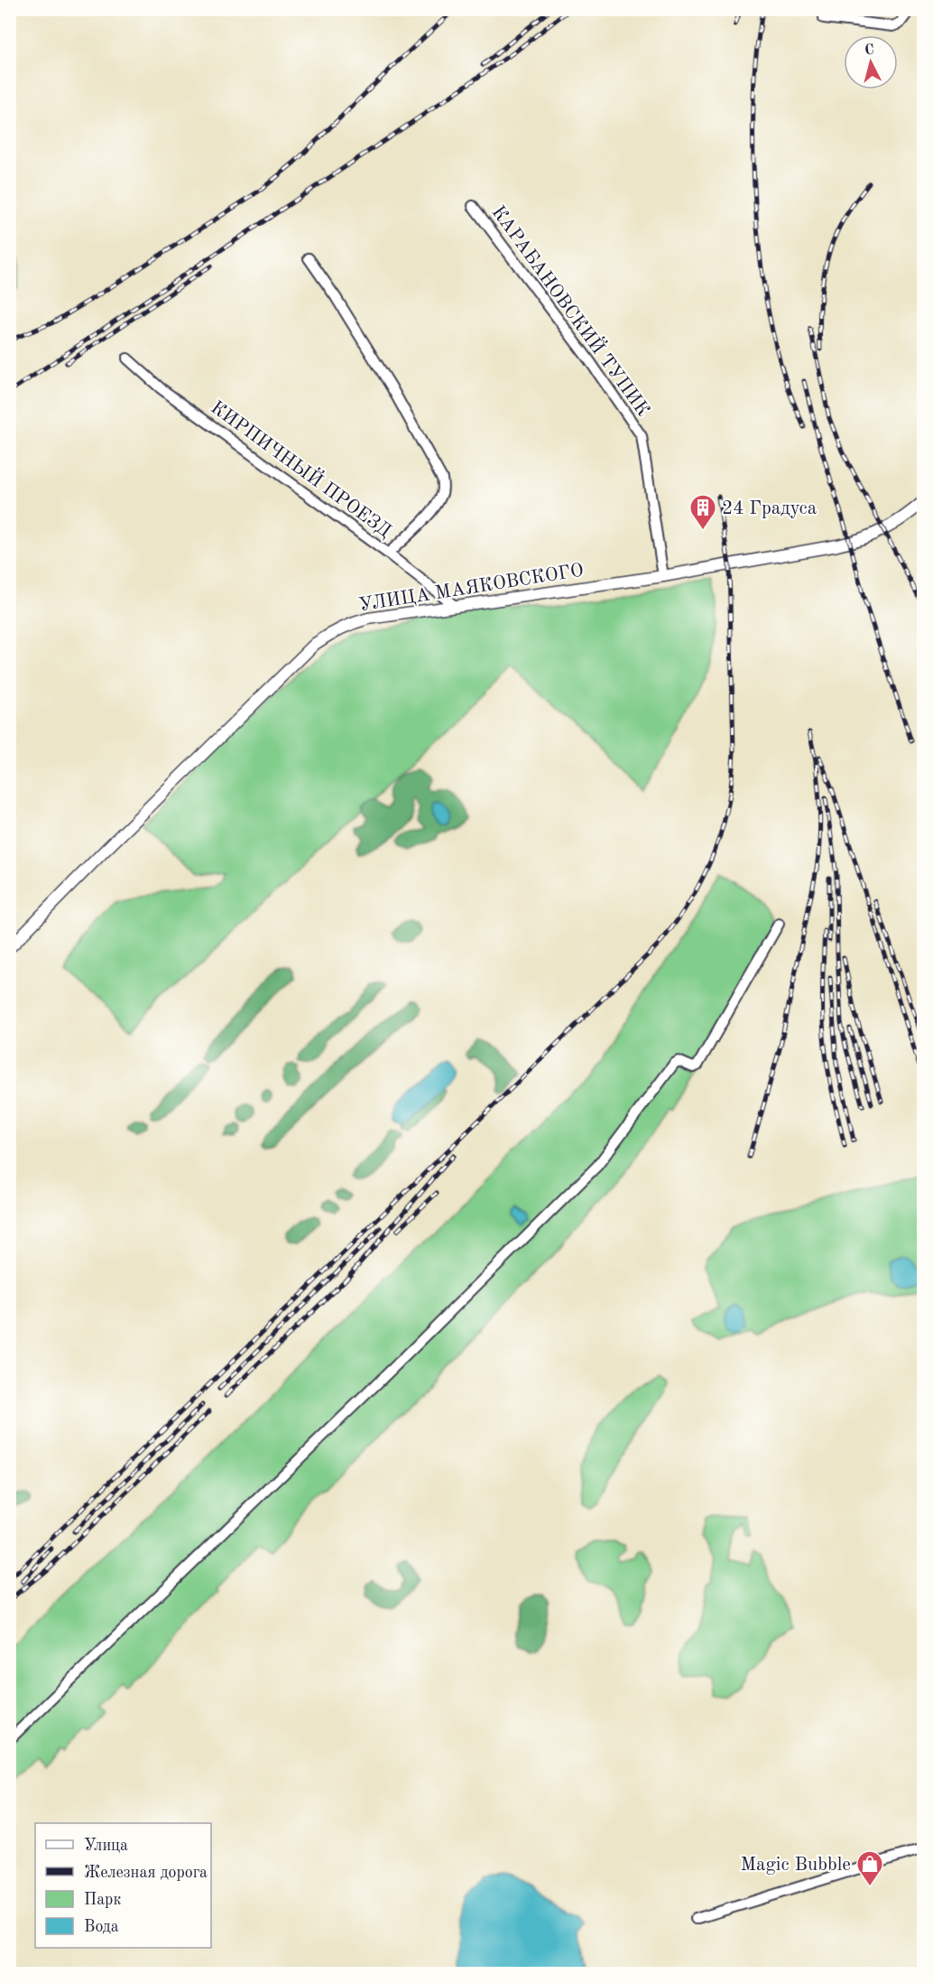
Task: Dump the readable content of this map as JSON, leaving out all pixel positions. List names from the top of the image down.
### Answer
{
  "streets": {
    "street": ["КАРАБАНОВСКИЙ ТУПИК", "КИРПИЧНЫЙ ПРОЕЗД", "УЛИЦА МАЯКОВСКОГО"]
  },
  "crossings": [
    ["КАРАБАНОВСКИЙ ТУПИК", "УЛИЦА МАЯКОВСКОГО"],
    ["КИРПИЧНЫЙ ПРОЕЗД", "УЛИЦА МАЯКОВСКОГО"]
  ],
  "places": {
    "building": ["24 Градуса"],
    "shop": ["Magic Bubble"]
  },
  "legend": [
    "Улица",
    "Железная дорога",
    "Парк",
    "Вода"
  ],
  "north": "top"
}
